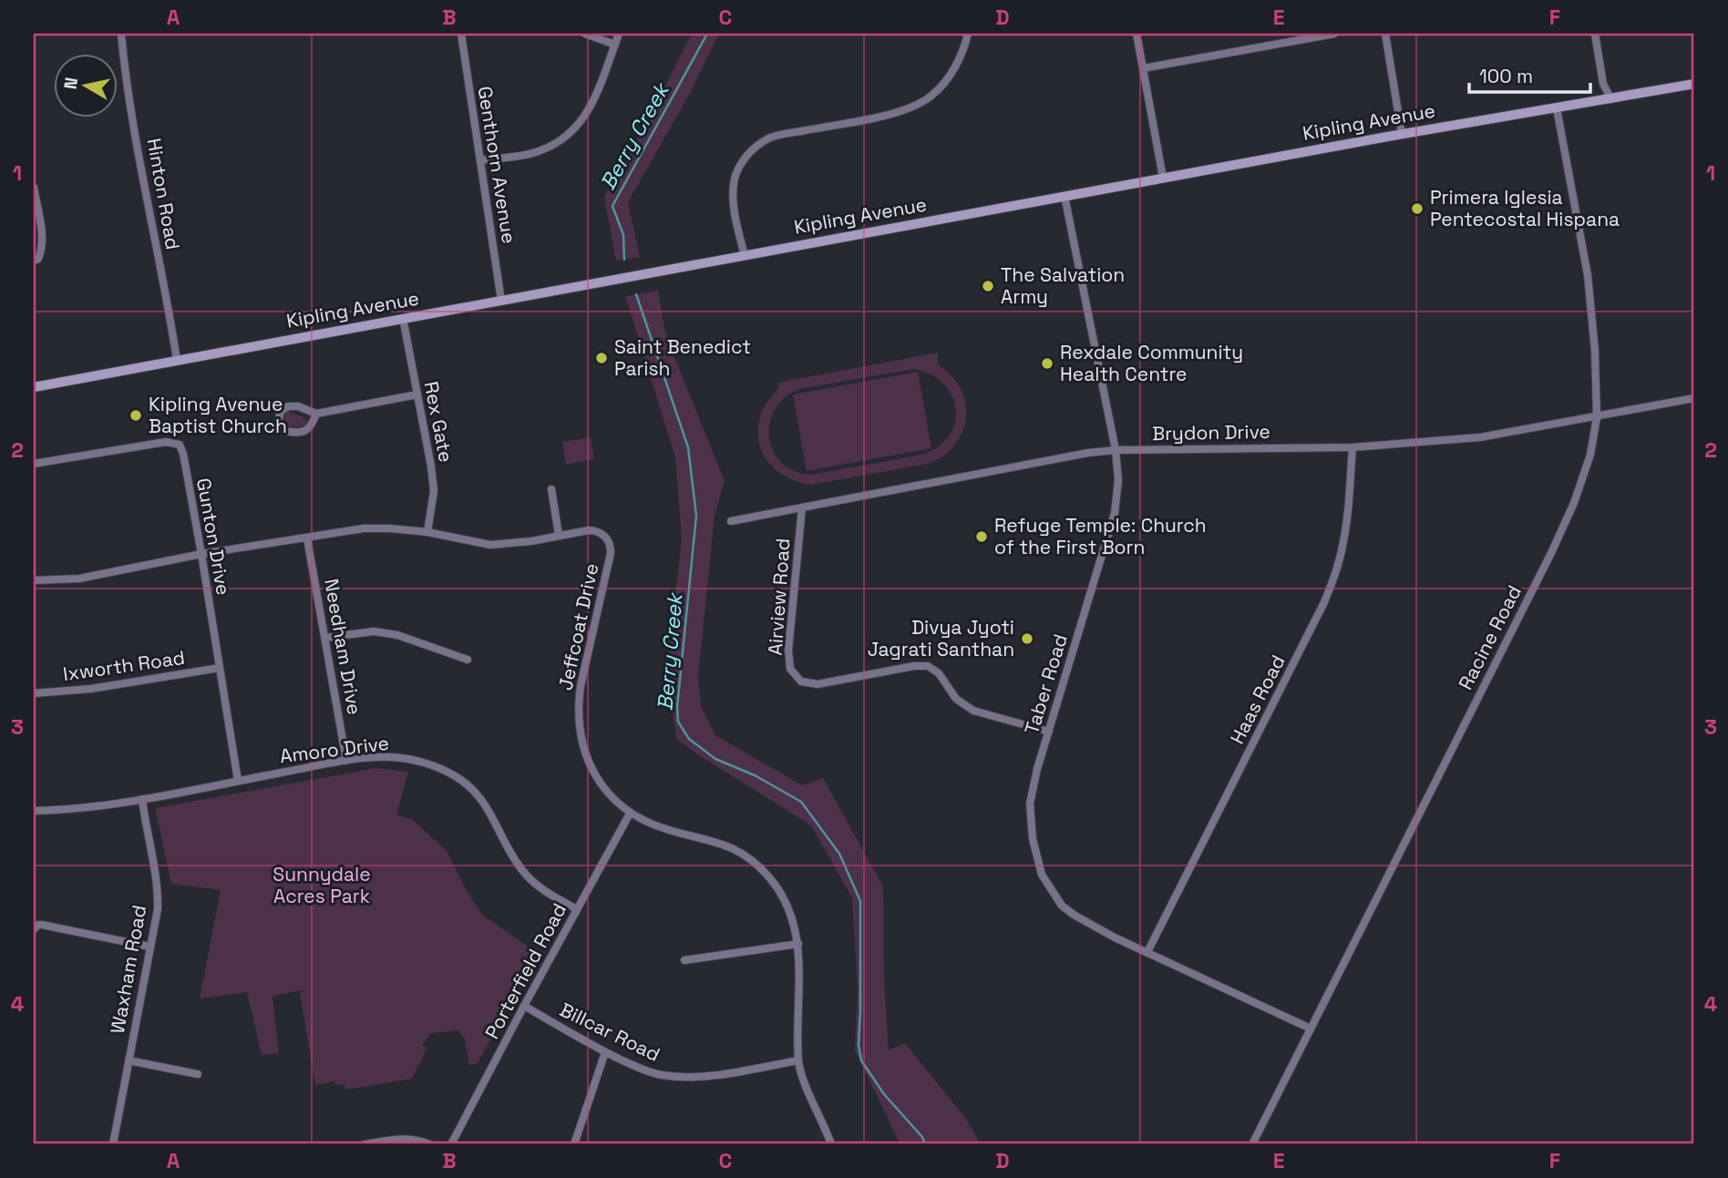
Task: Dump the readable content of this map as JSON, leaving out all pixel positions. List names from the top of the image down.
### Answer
{
  "streets": {
    "main road": ["Kipling Avenue"],
    "street": [
      "Genthorn Avenue",
      "Hinton Road",
      "Rex Gate",
      "Brydon Drive",
      "Gunton Drive",
      "Airview Road",
      "Jeffcoat Drive",
      "Racine Road",
      "Needham Drive",
      "Ixworth Road",
      "Taber Road",
      "Haas Road",
      "Amoro Drive",
      "Waxham Road",
      "Porterfield Road",
      "Billcar Road"
    ]
  },
  "crossings": [
    ["Kipling Avenue", "Genthorn Avenue"],
    ["Kipling Avenue", "Hinton Road"],
    ["Kipling Avenue", "Rex Gate"],
    ["Kipling Avenue", "Racine Road"],
    ["Kipling Avenue", "Taber Road"],
    ["Rex Gate", "Jeffcoat Drive"],
    ["Brydon Drive", "Airview Road"],
    ["Brydon Drive", "Racine Road"],
    ["Brydon Drive", "Taber Road"],
    ["Brydon Drive", "Haas Road"],
    ["Gunton Drive", "Jeffcoat Drive"],
    ["Gunton Drive", "Ixworth Road"],
    ["Gunton Drive", "Amoro Drive"],
    ["Airview Road", "Taber Road"],
    ["Jeffcoat Drive", "Needham Drive"],
    ["Jeffcoat Drive", "Porterfield Road"],
    ["Jeffcoat Drive", "Billcar Road"],
    ["Racine Road", "Taber Road"],
    ["Needham Drive", "Amoro Drive"],
    ["Taber Road", "Haas Road"],
    ["Amoro Drive", "Waxham Road"],
    ["Amoro Drive", "Porterfield Road"],
    ["Porterfield Road", "Billcar Road"]
  ],
  "water": ["Berry Creek"],
  "parks": ["Sunnydale Acres Park"],
  "places": [
    "Primera Iglesia Pentecostal Hispana",
    "The Salvation Army",
    "Saint Benedict Parish",
    "Rexdale Community Health Centre",
    "Kipling Avenue Baptist Church",
    "Refuge Temple: Church of the First Born",
    "Divya Jyoti Jagrati Santhan"
  ],
  "scale_bar": "100 m",
  "north": "left",
  "grid": {
    "columns": [
      "A",
      "B",
      "C",
      "D",
      "E",
      "F"
    ],
    "rows": [
      "1",
      "2",
      "3",
      "4"
    ]
  }
}
